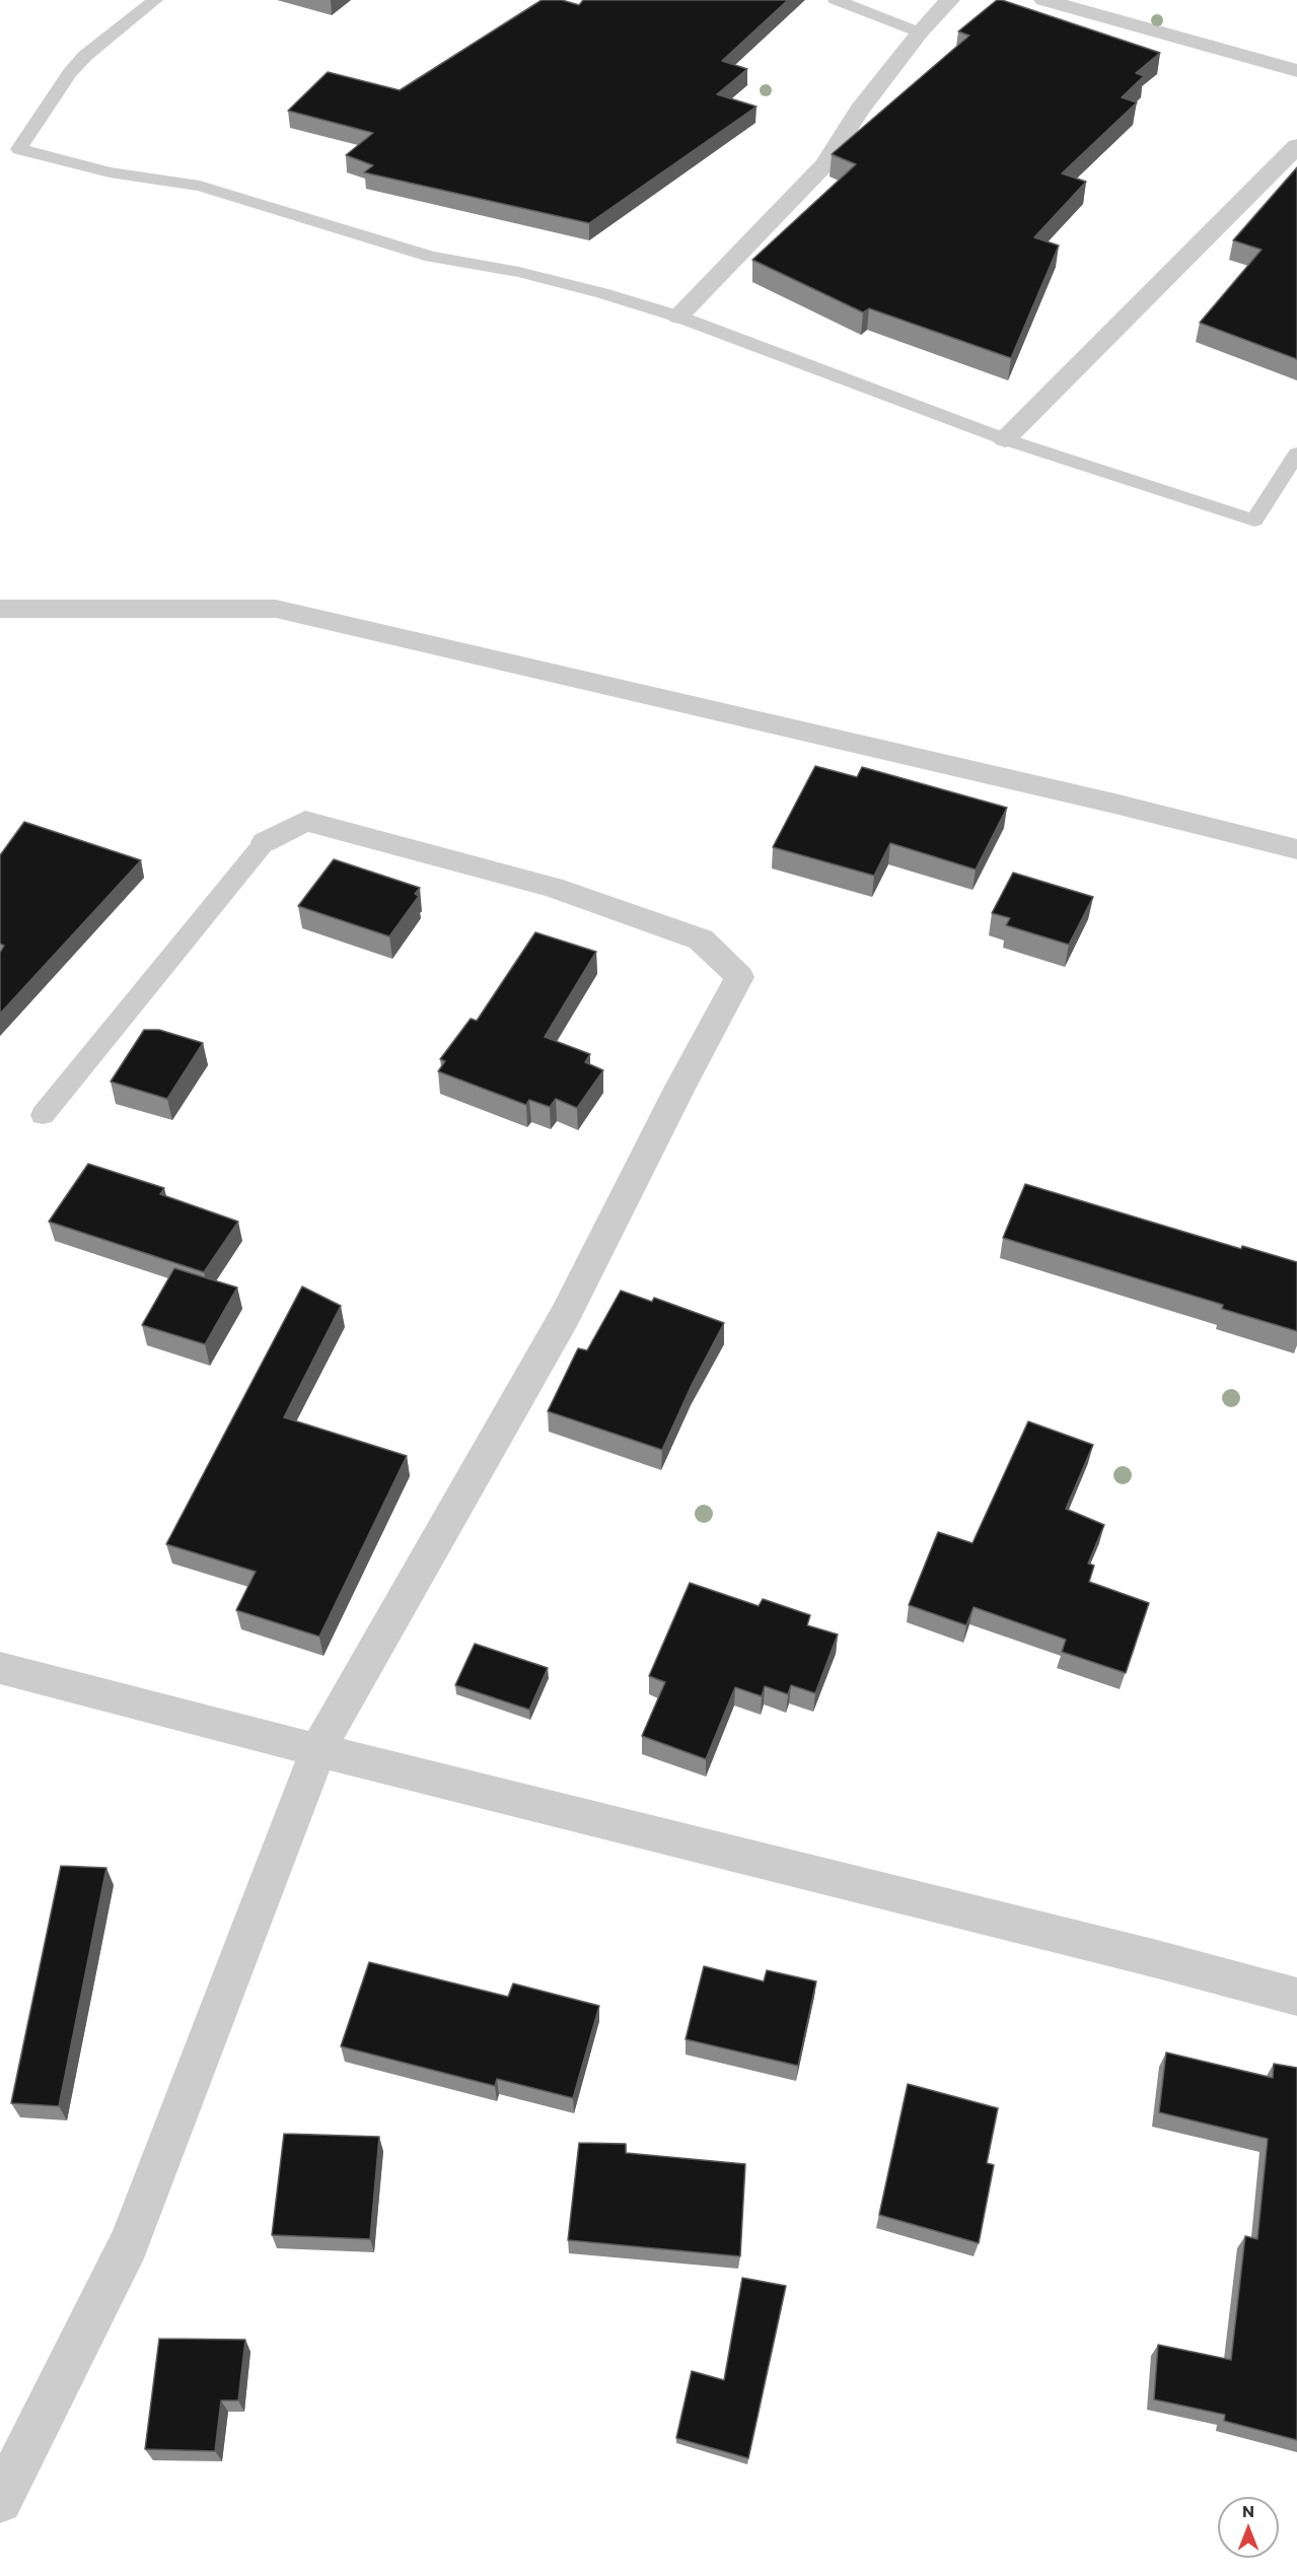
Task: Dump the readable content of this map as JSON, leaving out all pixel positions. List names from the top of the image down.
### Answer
{
  "north": "top"
}
